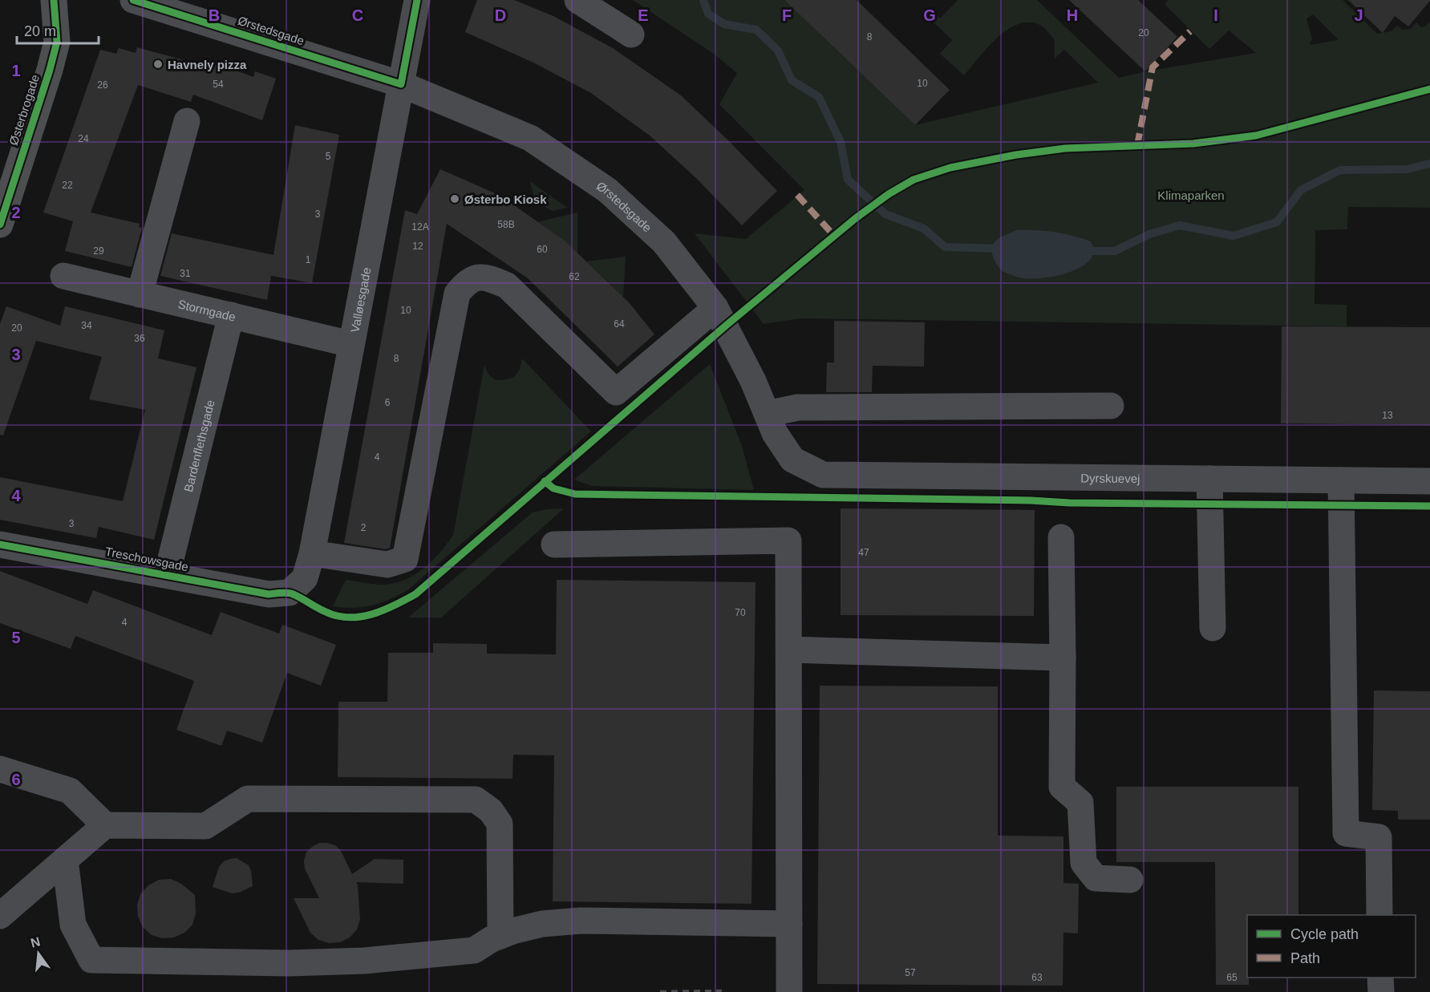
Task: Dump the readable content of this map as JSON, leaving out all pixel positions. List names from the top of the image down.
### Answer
{
  "streets": {
    "main road": ["Østerbrogade"],
    "street": [
      "Ørstedsgade",
      "Valløesgade",
      "Stormgade",
      "Bardenflethsgade",
      "Dyrskuevej",
      "Treschowsgade"
    ]
  },
  "crossings": [
    ["Ørstedsgade", "Valløesgade"],
    ["Ørstedsgade", "Dyrskuevej"],
    ["Valløesgade", "Stormgade"],
    ["Valløesgade", "Treschowsgade"],
    ["Stormgade", "Bardenflethsgade"],
    ["Bardenflethsgade", "Treschowsgade"]
  ],
  "parks": ["Klimaparken"],
  "places": ["Havnely pizza", "Østerbo Kiosk"],
  "house_numbers": [
    "20",
    "8",
    "10",
    "54",
    "26",
    "24",
    "5",
    "22",
    "3",
    "58B",
    "12A",
    "12",
    "60",
    "29",
    "1",
    "31",
    "62",
    "10",
    "64",
    "34",
    "20",
    "36",
    "8",
    "6",
    "13",
    "4",
    "3",
    "2",
    "47",
    "70",
    "4",
    "57",
    "63",
    "65"
  ],
  "legend": ["Cycle path", "Path"],
  "scale_bar": "20 m",
  "north": "top",
  "grid": {
    "columns": [
      "B",
      "C",
      "D",
      "E",
      "F",
      "G",
      "H",
      "I",
      "J"
    ],
    "rows": [
      "1",
      "2",
      "3",
      "4",
      "5",
      "6"
    ]
  }
}
